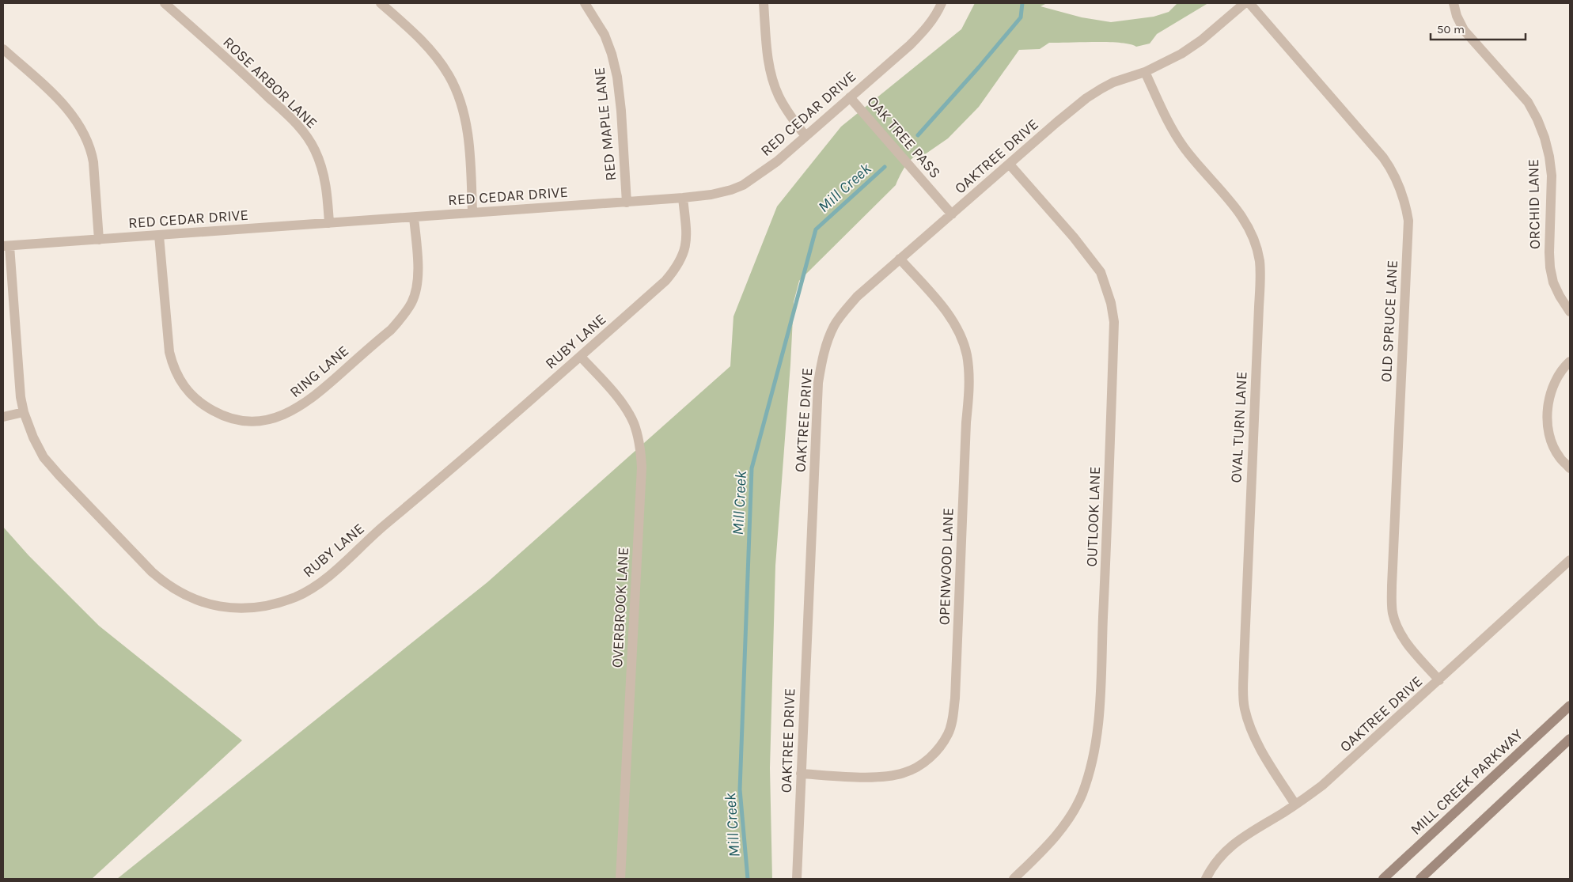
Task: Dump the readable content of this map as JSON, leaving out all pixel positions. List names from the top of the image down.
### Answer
{
  "streets": {
    "main road": ["MILL CREEK PARKWAY"],
    "street": [
      "ROSE ARBOR LANE",
      "RED CEDAR DRIVE",
      "RED MAPLE LANE",
      "OAK TREE PASS",
      "OAKTREE DRIVE",
      "ORCHID LANE",
      "OLD SPRUCE LANE",
      "RUBY LANE",
      "RING LANE",
      "OVAL TURN LANE",
      "OUTLOOK LANE",
      "OPENWOOD LANE",
      "OVERBROOK LANE"
    ]
  },
  "crossings": [
    ["ROSE ARBOR LANE", "RED CEDAR DRIVE"],
    ["RED CEDAR DRIVE", "RED MAPLE LANE"],
    ["RED CEDAR DRIVE", "OAK TREE PASS"],
    ["RED CEDAR DRIVE", "RUBY LANE"],
    ["RED CEDAR DRIVE", "RING LANE"],
    ["OAK TREE PASS", "OAKTREE DRIVE"],
    ["OAKTREE DRIVE", "OLD SPRUCE LANE"],
    ["OAKTREE DRIVE", "OVAL TURN LANE"],
    ["OAKTREE DRIVE", "OUTLOOK LANE"],
    ["OAKTREE DRIVE", "OPENWOOD LANE"],
    ["RUBY LANE", "OVERBROOK LANE"]
  ],
  "water": ["Mill Creek"],
  "scale_bar": "50 m"
}
